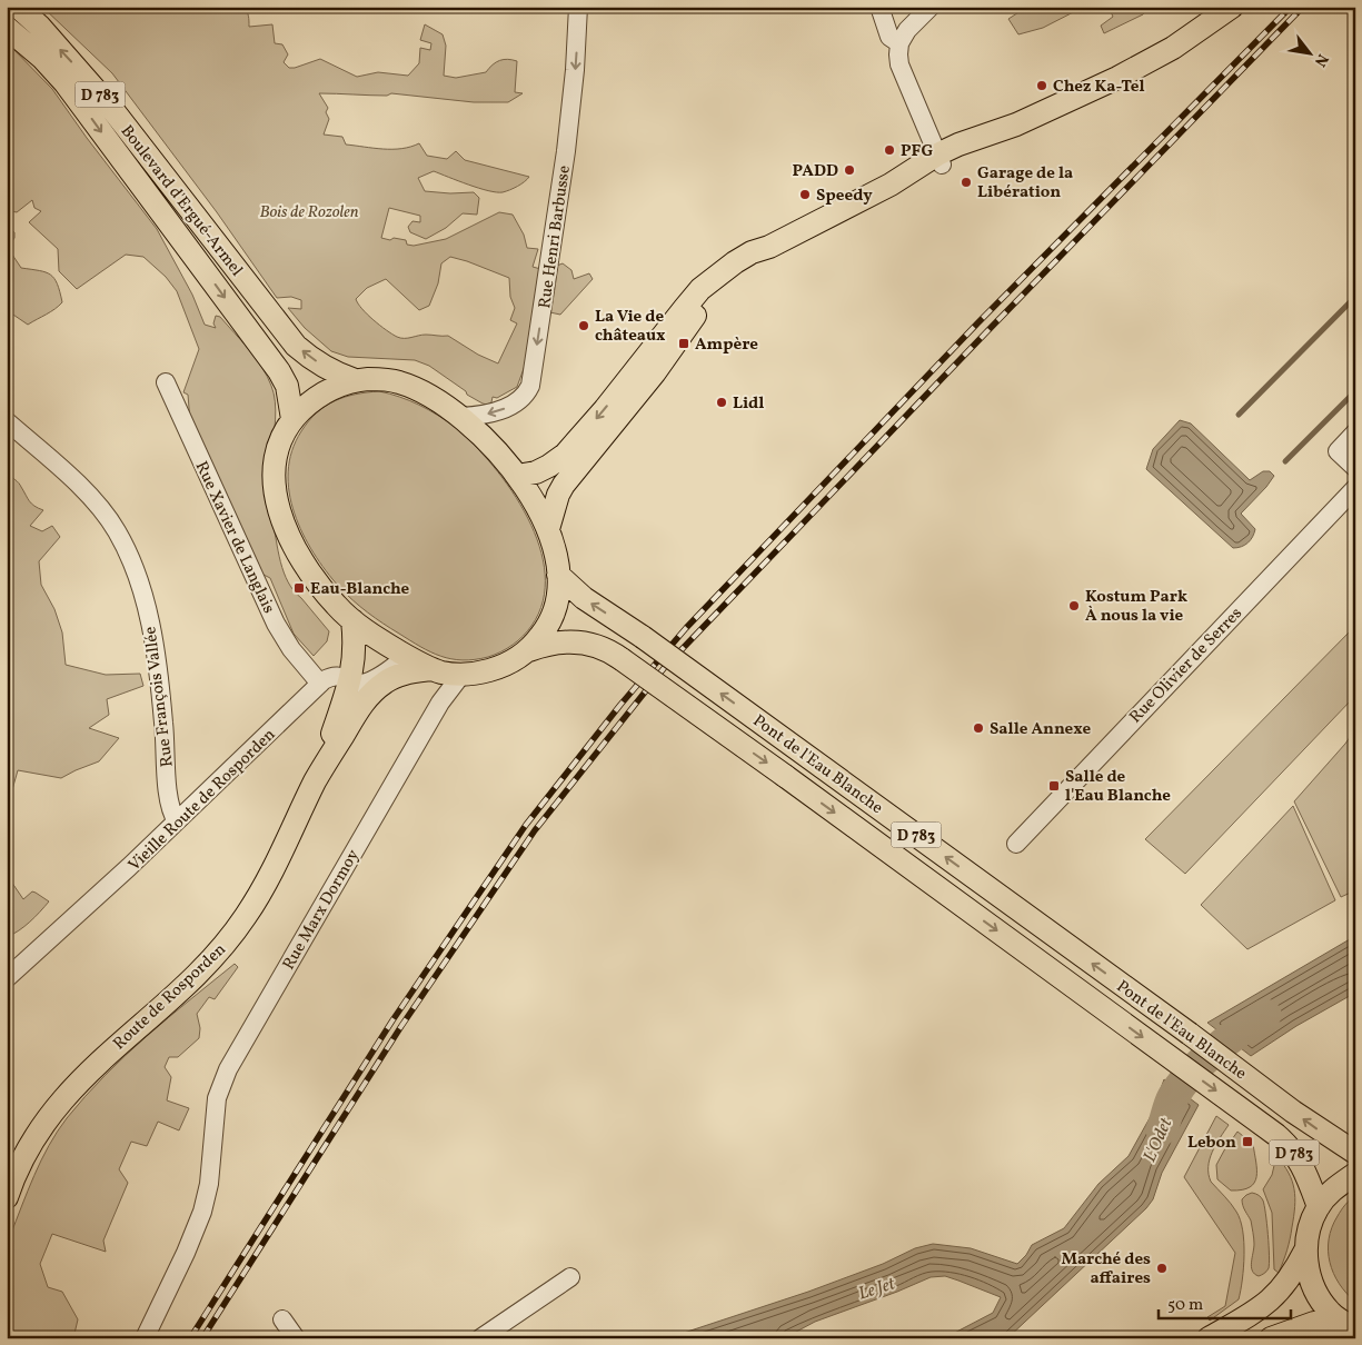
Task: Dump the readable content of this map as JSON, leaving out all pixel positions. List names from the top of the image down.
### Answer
{
  "streets": {
    "main road": [
      "D 783",
      "Boulevard d'Ergué-Armel",
      "Pont de l'Eau Blanche",
      "Route de Rosporden"
    ],
    "street": [
      "Rue Henri Barbusse",
      "Rue Xavier de Langlais",
      "Rue Olivier de Serres",
      "Rue François Vallée",
      "Vieille Route de Rosporden",
      "Rue Marx Dormoy"
    ]
  },
  "crossings": [
    ["Rue Xavier de Langlais", "Vieille Route de Rosporden"],
    ["Rue François Vallée", "Vieille Route de Rosporden"]
  ],
  "one_way": ["Rue Henri Barbusse"],
  "water": ["L'Odet", "Le Jet"],
  "parks": ["Bois de Rozolen"],
  "places": {
    "other": [
      "Chez Ka-Tel",
      "PFG",
      "PADD",
      "Garage de la Libération",
      "Speedy",
      "La Vie de châteaux",
      "Lidl",
      "Kostum Park À nous la vie",
      "Salle Annexe",
      "Marché des affaires"
    ],
    "transit": [
      "Ampère",
      "Eau-Blanche",
      "Salle de l'Eau Blanche",
      "Lebon"
    ]
  },
  "scale_bar": "50 m",
  "north": "bottom right"
}
